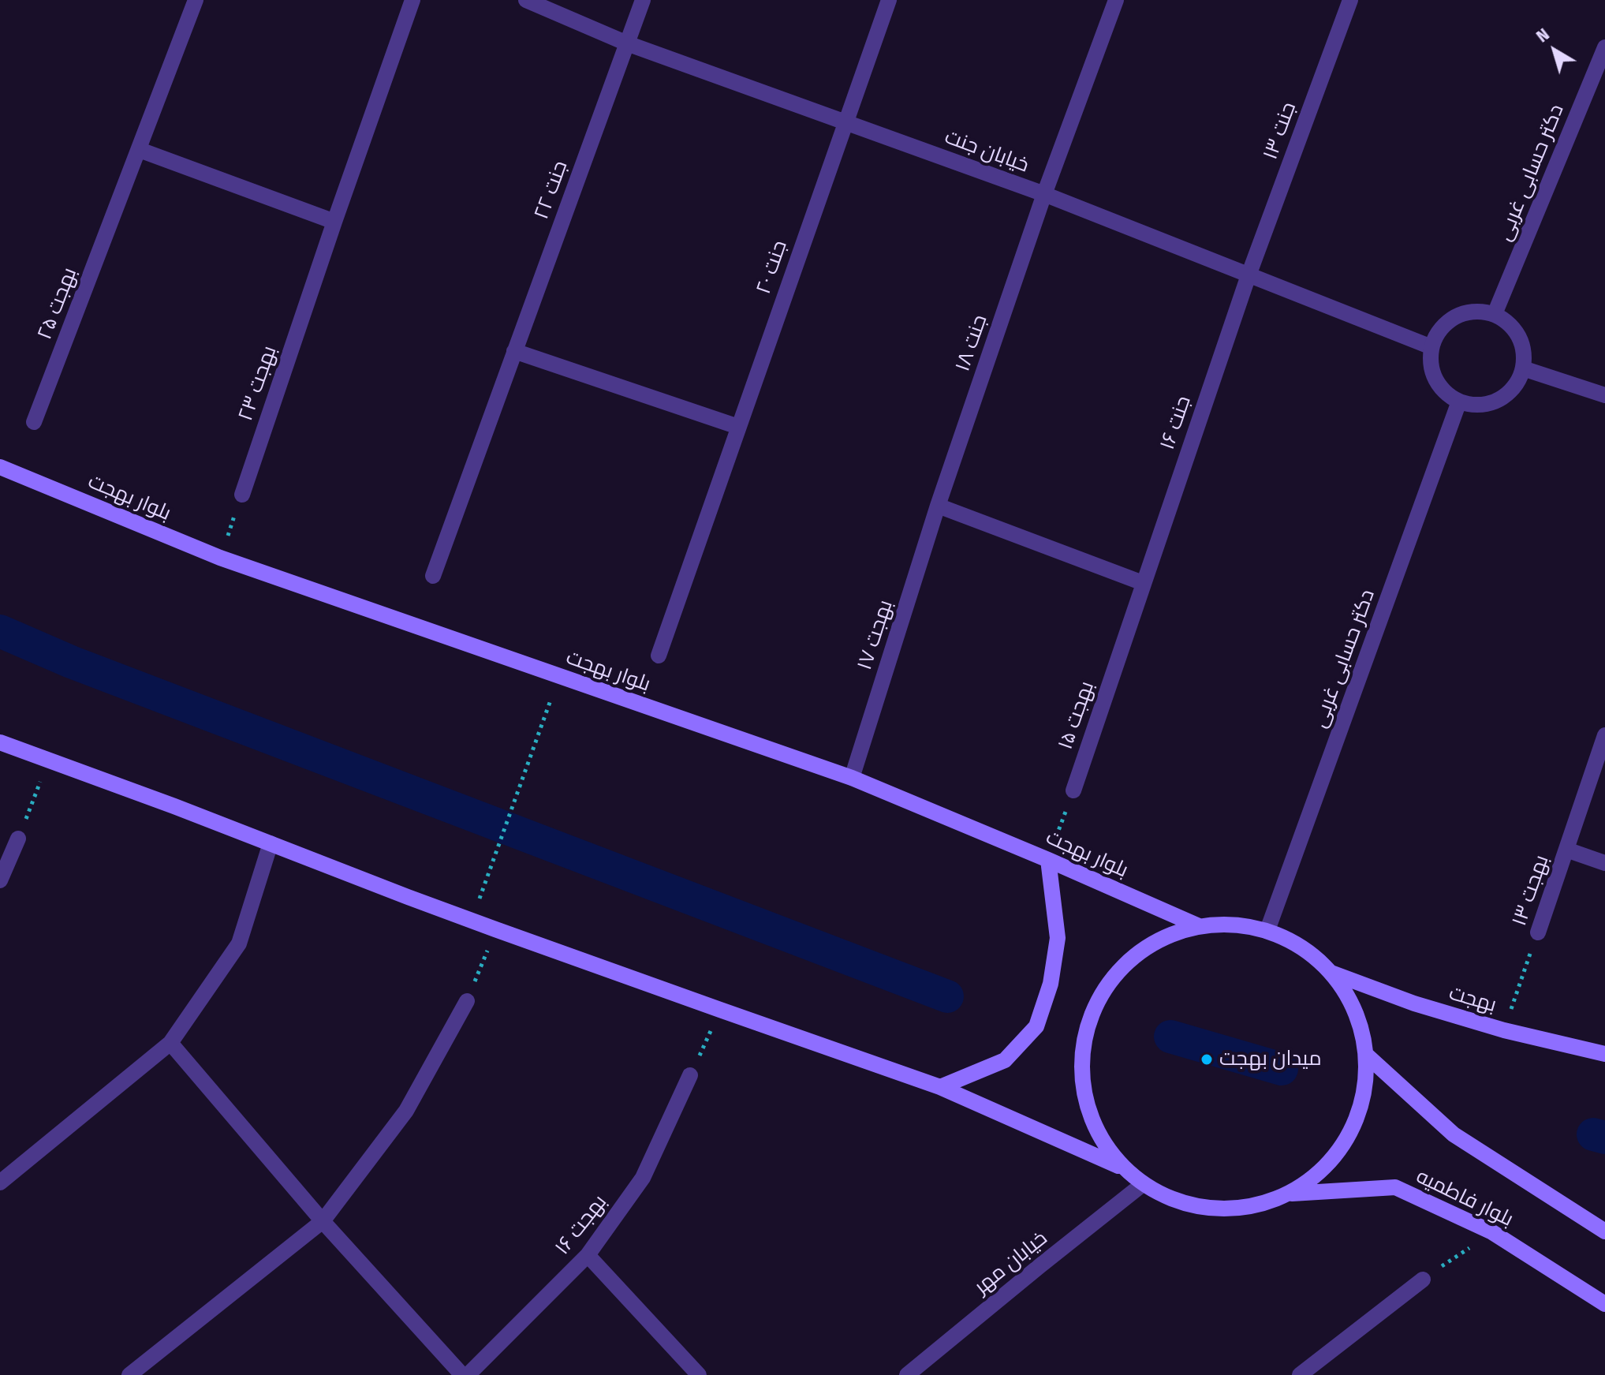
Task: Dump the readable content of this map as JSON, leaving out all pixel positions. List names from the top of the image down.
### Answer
{
  "streets": {
    "main road": ["بلوار بهجت", "بهجت", "بلوار فاطمیه"],
    "street": [
      "جنت ۱۳",
      "خیابان جنت",
      "دکتر حسابی غربی",
      "جنت ۲۲",
      "جنت ۲۰",
      "بهجت ۲۵",
      "جنت ۱۸",
      "بهجت ۲۳",
      "جنت ۱۶",
      "بهجت ۱۷",
      "بهجت ۱۵",
      "بهجت ۱۳",
      "بهجت ۱۶",
      "خیابان مهر"
    ]
  },
  "crossings": [
    ["جنت ۱۳", "خیابان جنت"],
    ["جنت ۱۳", "جنت ۱۶"],
    ["خیابان جنت", "دکتر حسابی غربی"],
    ["خیابان جنت", "جنت ۲۲"],
    ["خیابان جنت", "جنت ۲۰"],
    ["خیابان جنت", "جنت ۱۸"],
    ["خیابان جنت", "جنت ۱۶"],
    ["جنت ۱۸", "بهجت ۱۷"],
    ["جنت ۱۶", "بهجت ۱۵"],
    ["بلوار بهجت", "بهجت ۱۷"],
    ["بهجت ۱۳", "بهجت"]
  ],
  "places": ["میدان بهجت"],
  "north": "top left"
}
